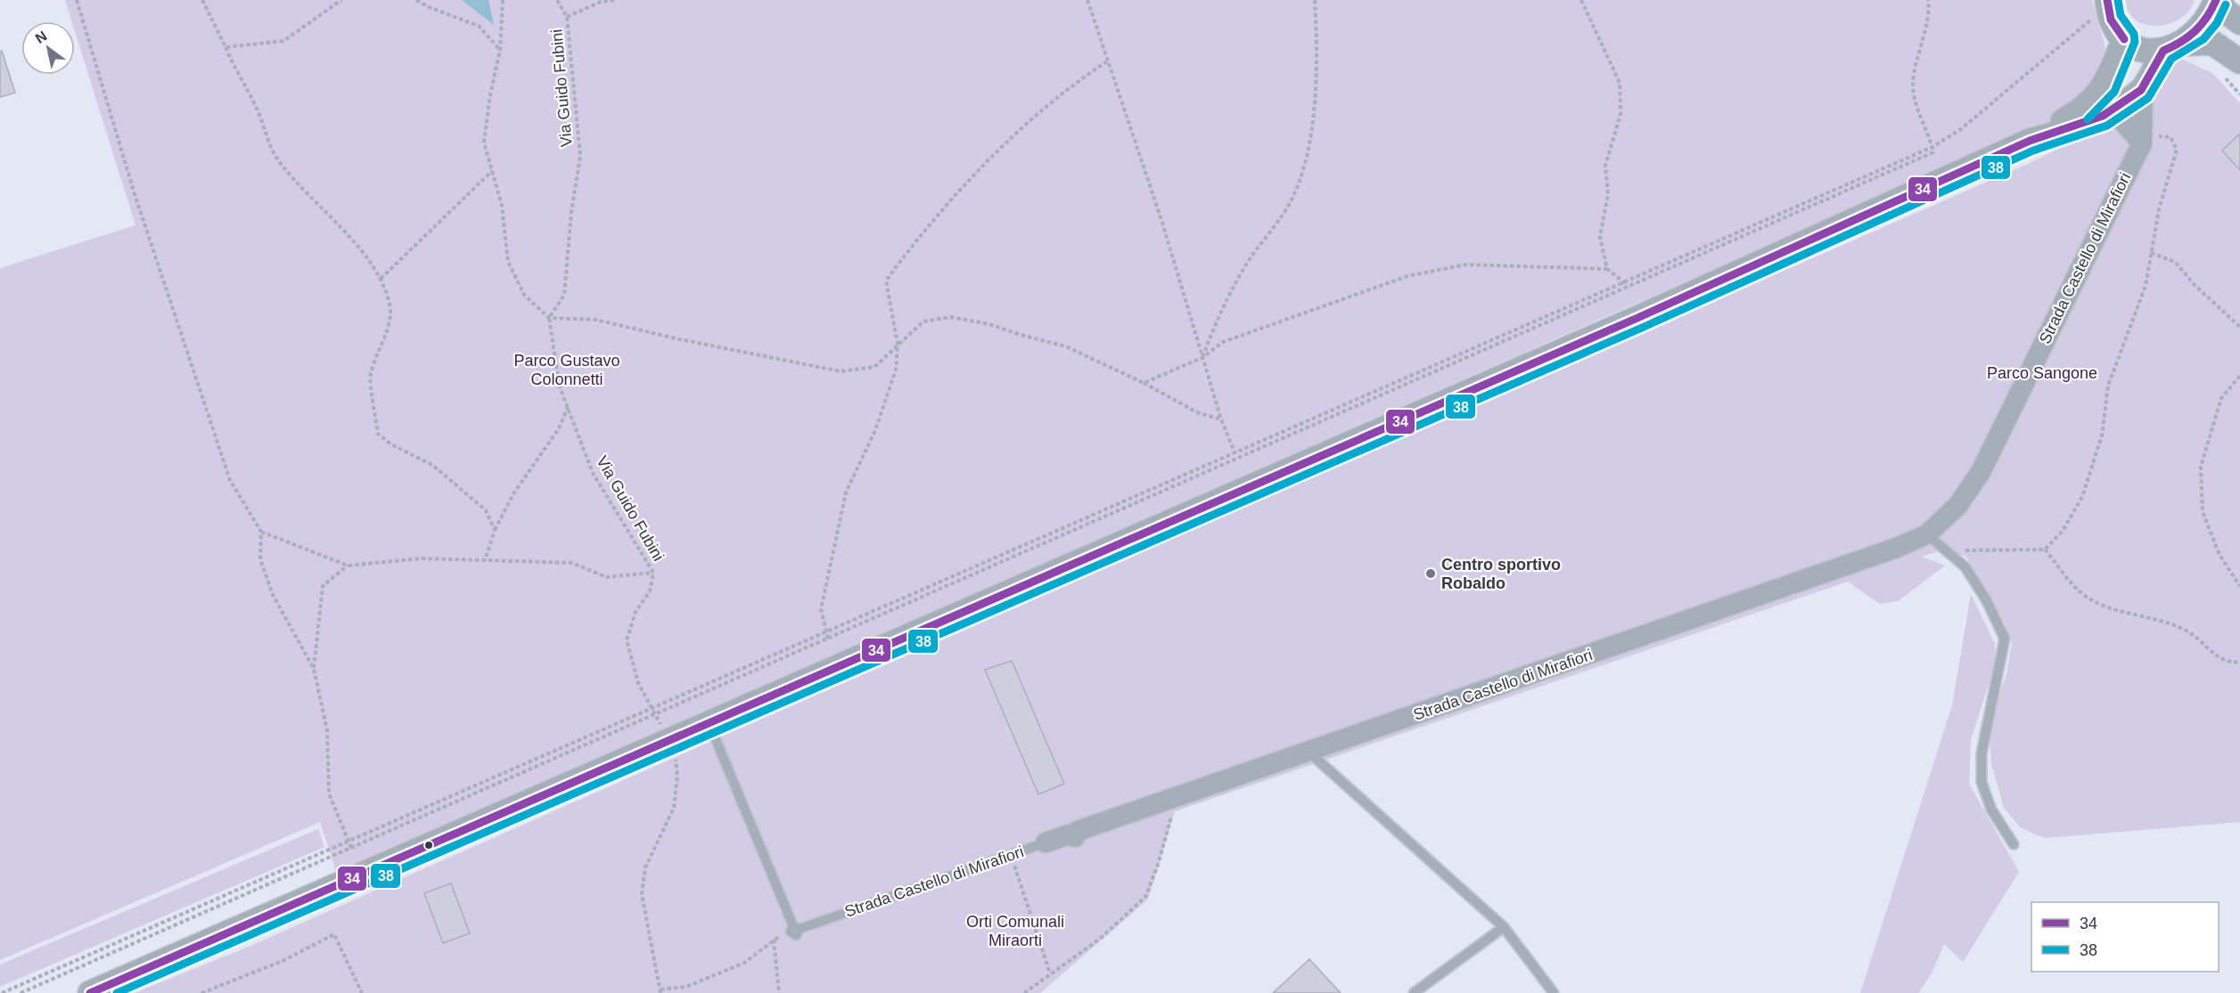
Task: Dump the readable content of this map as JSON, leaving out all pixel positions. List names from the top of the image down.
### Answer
{
  "streets": {
    "street": ["Strada Castello di Mirafiori"],
    "path": ["Via Guido Fubini"]
  },
  "crossings": [
    ["Via Guido Fubini", "Strada Castello di Mirafiori"]
  ],
  "parks": ["Parco Gustavo Colonnetti", "Parco Sangone", "Orti Comunali Miraorti"],
  "places": ["Centro sportivo Robaldo"],
  "lines": ["transit line 34", "transit line 38"],
  "legend": ["34", "38"],
  "north": "top left"
}
